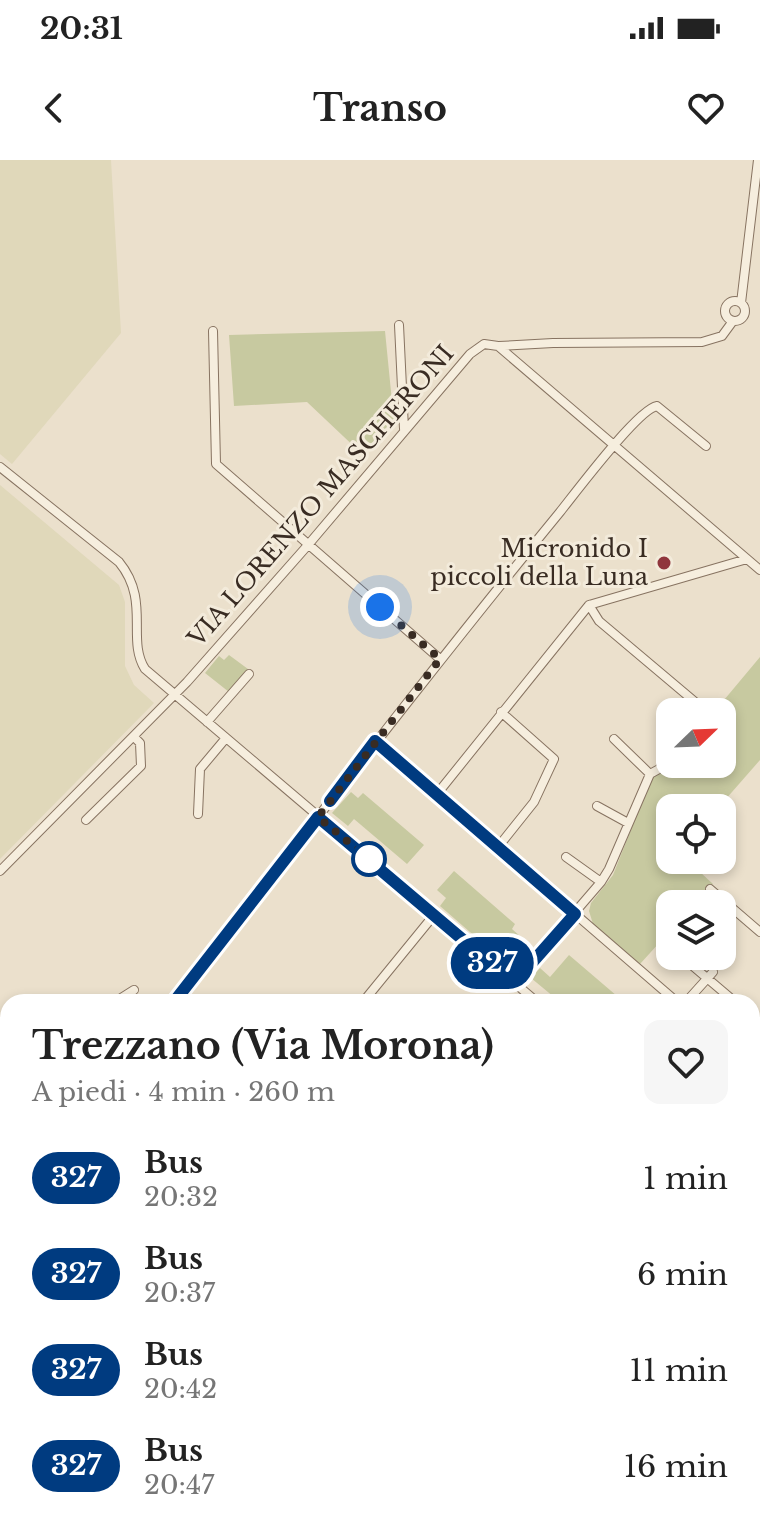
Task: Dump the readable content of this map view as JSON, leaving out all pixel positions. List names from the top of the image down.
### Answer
{
  "streets": {
    "street": ["VIA LORENZO MASCHERONI"]
  },
  "places": ["Micronido I piccoli della Luna"],
  "lines": ["bus line 327"],
  "north": "top right",
  "page": {
    "status": "20:31",
    "header": "Transo",
    "on_map": "327",
    "heading": ["Trezzano (Via Morona)", "A piedi · 4 min · 260 m"],
    "list": [
      {
        "mark": "327",
        "name": "Bus",
        "note": "20:32",
        "value": "1 min"
      },
      {
        "mark": "327",
        "name": "Bus",
        "note": "20:37",
        "value": "6 min"
      },
      {
        "mark": "327",
        "name": "Bus",
        "note": "20:42",
        "value": "11 min"
      },
      {
        "mark": "327",
        "name": "Bus",
        "note": "20:47",
        "value": "16 min"
      }
    ]
  }
}
